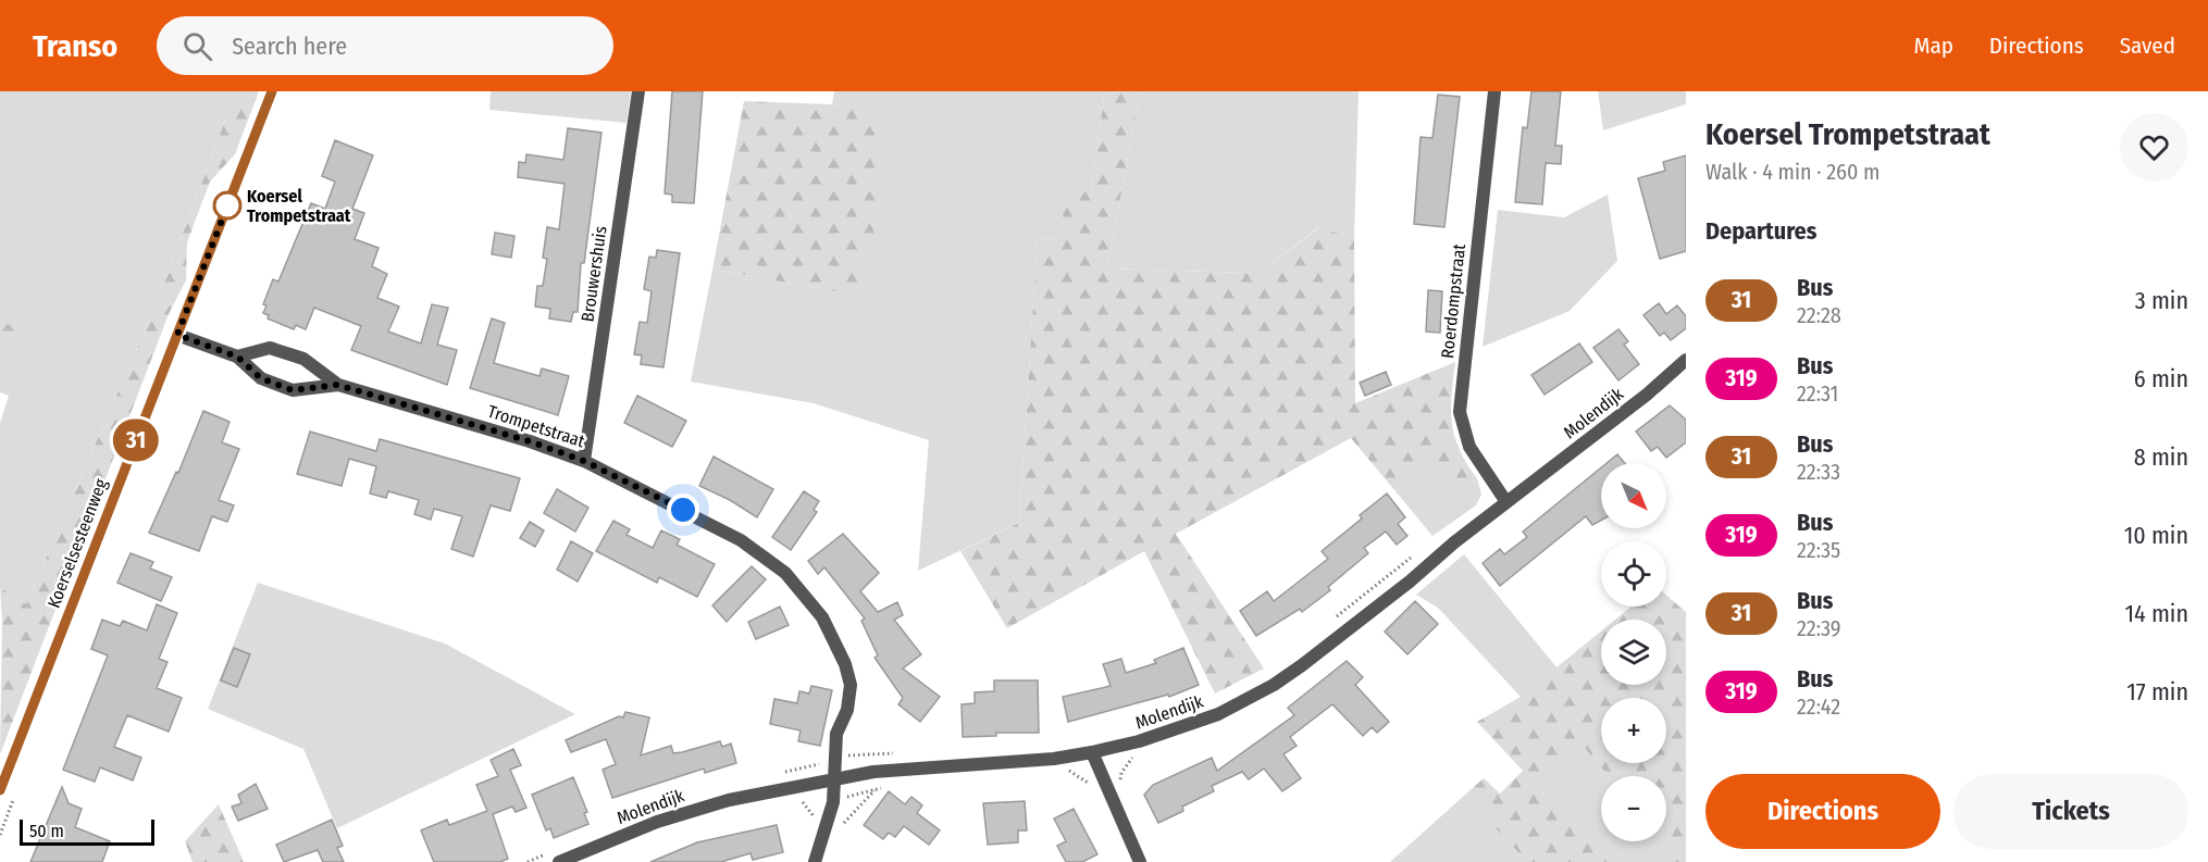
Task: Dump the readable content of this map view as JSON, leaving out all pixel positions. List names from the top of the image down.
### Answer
{
  "streets": {
    "street": [
      "Brouwershuis",
      "Roerdompstraat",
      "Molendijk",
      "Trompetstraat",
      "Koerselsesteenweg"
    ]
  },
  "crossings": [
    ["Brouwershuis", "Trompetstraat"],
    ["Roerdompstraat", "Molendijk"],
    ["Molendijk", "Trompetstraat"],
    ["Trompetstraat", "Koerselsesteenweg"]
  ],
  "places": ["Koersel Trompetstraat"],
  "lines": ["bus line 31"],
  "scale_bar": "50 m",
  "north": "bottom right",
  "page": {
    "header": "Transo",
    "search": "Search here",
    "nav": ["Map", "Directions", "Saved"],
    "on_map": "31",
    "heading": [
      ["Koersel Trompetstraat", "Walk · 4 min · 260 m"],
      "Departures"
    ],
    "list": [
      {
        "mark": "31",
        "name": "Bus",
        "note": "22:28",
        "value": "3 min"
      },
      {
        "mark": "319",
        "name": "Bus",
        "note": "22:31",
        "value": "6 min"
      },
      {
        "mark": "31",
        "name": "Bus",
        "note": "22:33",
        "value": "8 min"
      },
      {
        "mark": "319",
        "name": "Bus",
        "note": "22:35",
        "value": "10 min"
      },
      {
        "mark": "31",
        "name": "Bus",
        "note": "22:39",
        "value": "14 min"
      },
      {
        "mark": "319",
        "name": "Bus",
        "note": "22:42",
        "value": "17 min"
      }
    ],
    "map_buttons": ["+", "−"],
    "buttons": ["Directions", "Tickets"],
    "scale": "50 m"
  }
}
